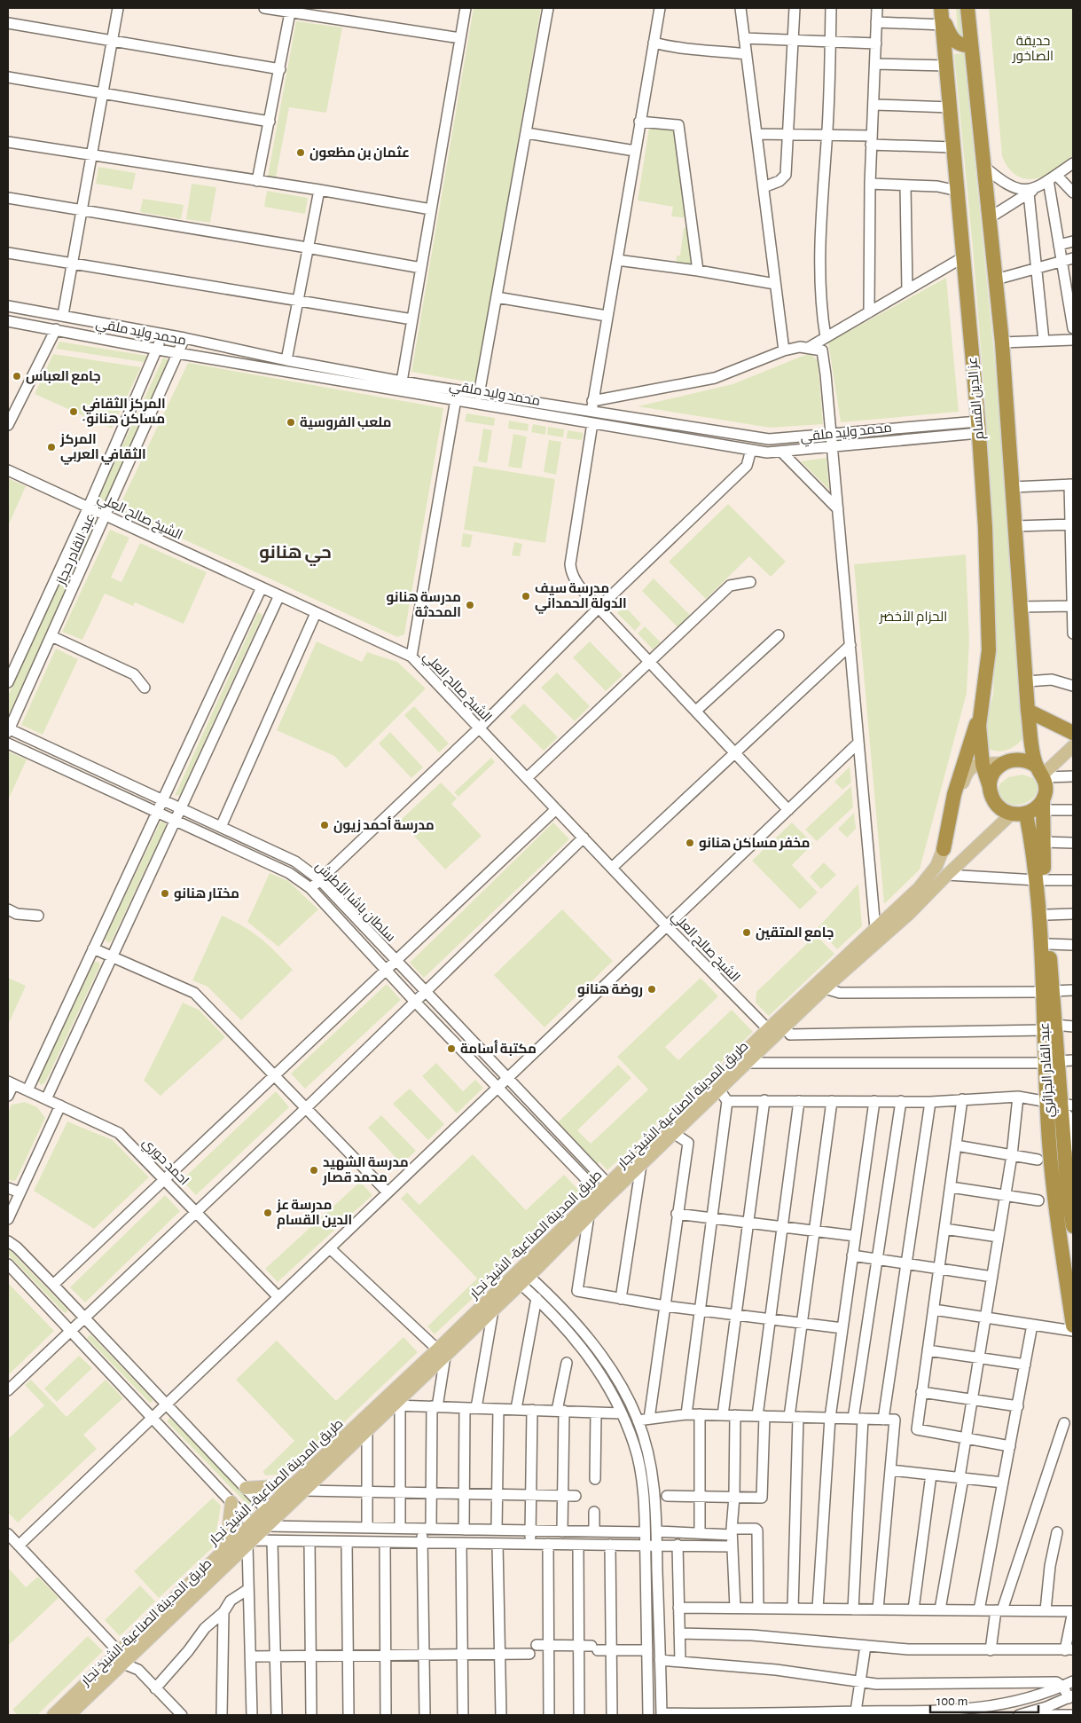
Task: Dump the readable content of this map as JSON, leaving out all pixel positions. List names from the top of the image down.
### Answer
{
  "streets": {
    "highway": ["عز الدين القسام", "عبد القادر الجزائري"],
    "main road": ["طريق المدينة الصناعية-الشيخ نجار", "طريق المدينة الصناعية- الشيخ نجار"],
    "street": [
      "محمد وليد ملقي",
      "الشيخ صالح العلي",
      "عبد القادر حجاز",
      "سلطان باشا الأطرش",
      "احمد حوري"
    ]
  },
  "crossings": [
    ["محمد وليد ملقي", "عز الدين القسام"],
    ["محمد وليد ملقي", "عبد القادر حجاز"],
    ["عز الدين القسام", "عبد القادر الجزائري"],
    ["عز الدين القسام", "طريق المدينة الصناعية-الشيخ نجار"],
    ["عز الدين القسام", "طريق المدينة الصناعية- الشيخ نجار"],
    ["الشيخ صالح العلي", "عبد القادر حجاز"],
    ["الشيخ صالح العلي", "طريق المدينة الصناعية-الشيخ نجار"],
    ["الشيخ صالح العلي", "طريق المدينة الصناعية- الشيخ نجار"],
    ["عبد القادر حجاز", "سلطان باشا الأطرش"],
    ["سلطان باشا الأطرش", "طريق المدينة الصناعية-الشيخ نجار"],
    ["سلطان باشا الأطرش", "طريق المدينة الصناعية- الشيخ نجار"],
    ["عبد القادر الجزائري", "طريق المدينة الصناعية-الشيخ نجار"],
    ["عبد القادر الجزائري", "طريق المدينة الصناعية- الشيخ نجار"],
    ["طريق المدينة الصناعية-الشيخ نجار", "طريق المدينة الصناعية- الشيخ نجار"]
  ],
  "districts": ["حي هنانو"],
  "parks": ["حديقة الصاخور", "الحزام الأخضر"],
  "places": [
    "عثمان بن مظعون",
    "جامع العباس",
    "المركز الثقافي -مساكن هنانو",
    "ملعب الفروسية",
    "المركز الثقافي العربي",
    "مدرسة سيف الدولة الحمداني",
    "مدرسة هنانو المحدثة",
    "مدرسة أحمد زيون",
    "مخفر مساكن هنانو",
    "مختار هنانو",
    "جامع المتقين",
    "روضة هنانو",
    "مكتبة أسامة",
    "مدرسة الشهيد محمد قصار",
    "مدرسة عز الدين القسام"
  ],
  "scale_bar": "100 m"
}
